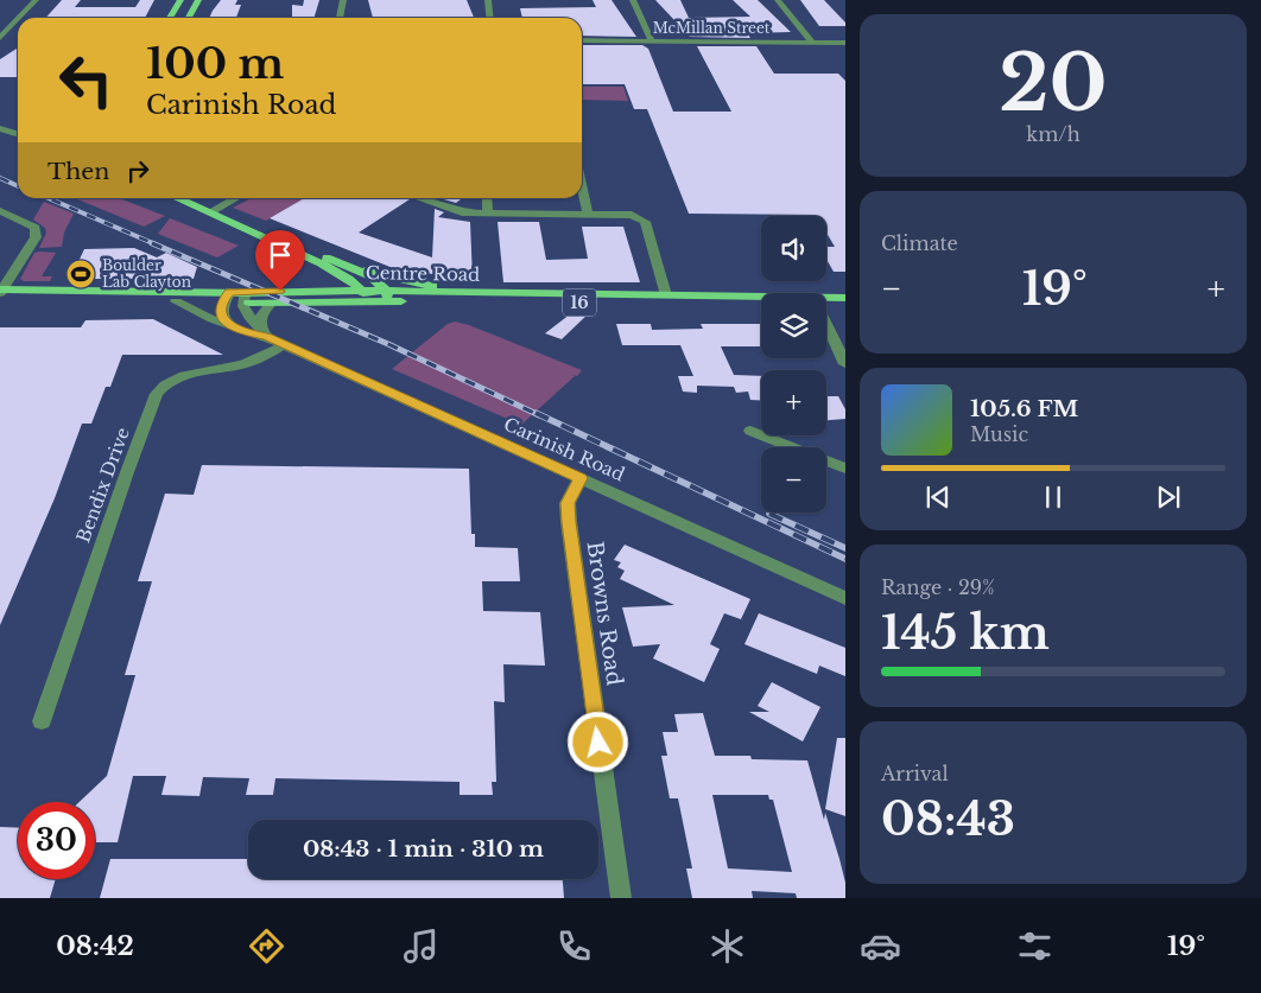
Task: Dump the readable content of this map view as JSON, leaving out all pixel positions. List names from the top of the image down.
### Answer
{
  "streets": {
    "main road": ["Centre Road", "16"],
    "street": [
      "McMillan Street",
      "Carinish Road",
      "Bendix Drive",
      "Browns Road"
    ]
  },
  "crossings": [
    ["Centre Road", "Carinish Road"],
    ["Carinish Road", "Bendix Drive"],
    ["Carinish Road", "Browns Road"]
  ],
  "places": {
    "sports": ["Boulder Lab Clayton"]
  },
  "page": {
    "tile": [
      ["20", "km/h"],
      "Climate",
      ["Range · 29%", "145 km"],
      ["Arrival", "08:43"]
    ],
    "turn": ["100 m", "Carinish Road"],
    "then": "Then",
    "map_buttons": ["+", "−"],
    "heat": ["−", "19°", "+"],
    "song": ["105.6 FM", "Music"],
    "limit": "30",
    "trip": "08:43 · 1 min · 310 m",
    "tabs": ["08:42", "19°"]
  }
}
